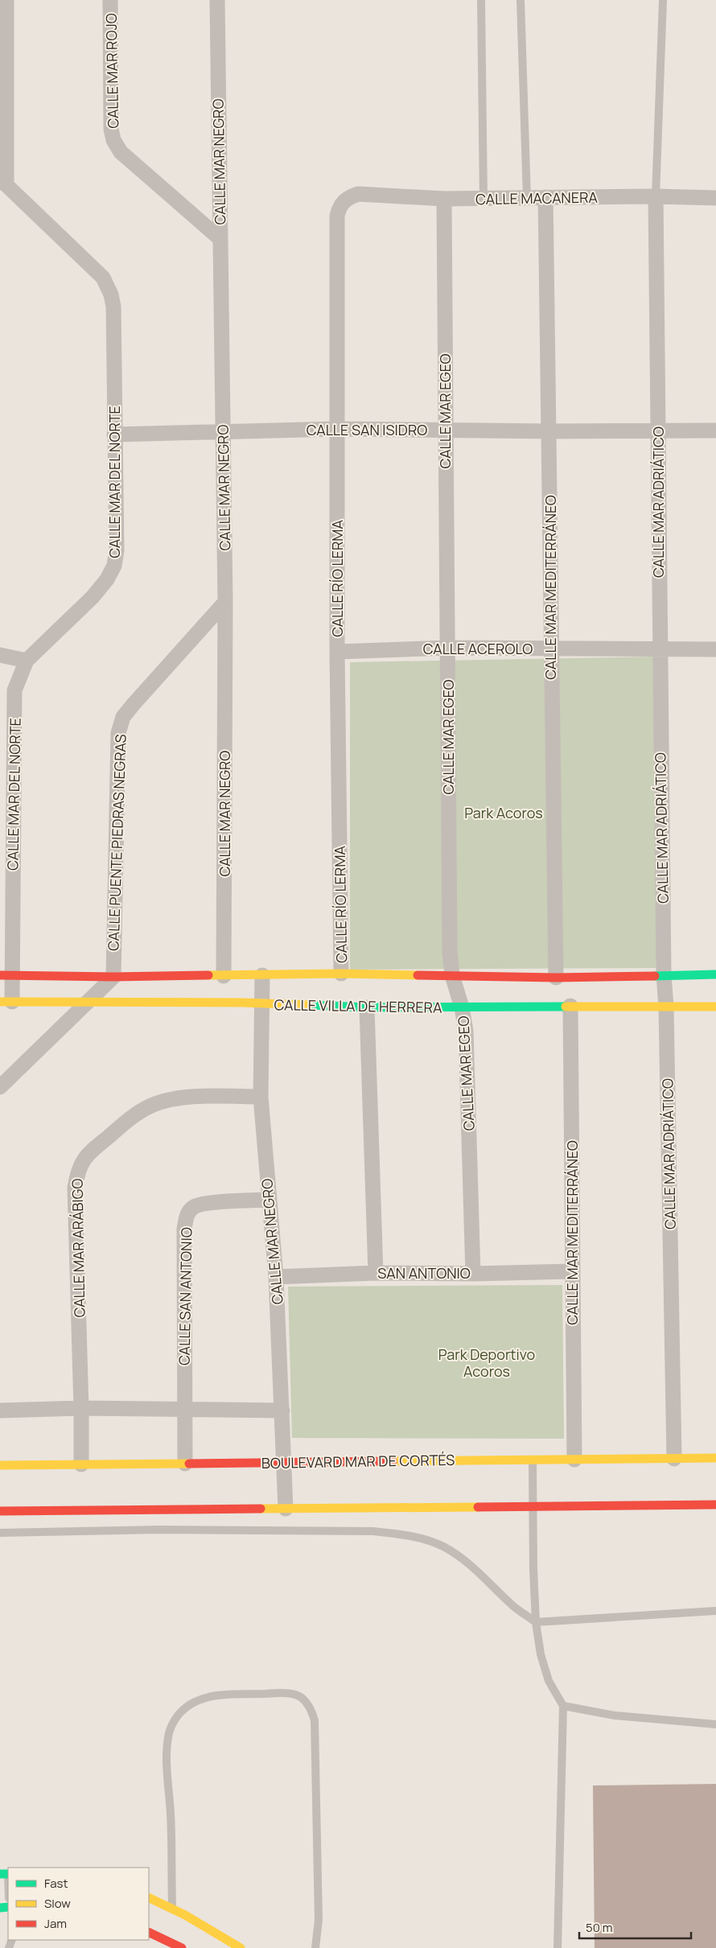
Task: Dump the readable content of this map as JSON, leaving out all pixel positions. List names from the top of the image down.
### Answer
{
  "streets": {
    "street": [
      "CALLE MAR ROJO",
      "CALLE MAR NEGRO",
      "CALLE MACANERA",
      "CALLE MAR EGEO",
      "CALLE SAN ISIDRO",
      "CALLE MAR DEL NORTE",
      "CALLE MAR ADRIÁTICO",
      "CALLE RÍO LERMA",
      "CALLE MAR MEDITERRÁNEO",
      "CALLE ACEROLO",
      "CALLE PUENTE PIEDRAS NEGRAS",
      "CALLE VILLA DE HERRERA",
      "CALLE MAR ARÁBIGO",
      "SAN ANTONIO",
      "CALLE SAN ANTONIO",
      "BOULEVARD MAR DE CORTÉS"
    ]
  },
  "crossings": [
    ["CALLE MAR ROJO", "CALLE MAR NEGRO"],
    ["CALLE MAR NEGRO", "CALLE SAN ISIDRO"],
    ["CALLE MAR NEGRO", "CALLE PUENTE PIEDRAS NEGRAS"],
    ["CALLE MAR NEGRO", "CALLE VILLA DE HERRERA"],
    ["CALLE MAR NEGRO", "CALLE MAR ARÁBIGO"],
    ["CALLE MAR NEGRO", "SAN ANTONIO"],
    ["CALLE MAR NEGRO", "CALLE SAN ANTONIO"],
    ["CALLE MAR NEGRO", "BOULEVARD MAR DE CORTÉS"],
    ["CALLE MACANERA", "CALLE MAR EGEO"],
    ["CALLE MACANERA", "CALLE MAR ADRIÁTICO"],
    ["CALLE MACANERA", "CALLE RÍO LERMA"],
    ["CALLE MACANERA", "CALLE MAR MEDITERRÁNEO"],
    ["CALLE MAR EGEO", "CALLE SAN ISIDRO"],
    ["CALLE MAR EGEO", "CALLE ACEROLO"],
    ["CALLE MAR EGEO", "CALLE VILLA DE HERRERA"],
    ["CALLE MAR EGEO", "SAN ANTONIO"],
    ["CALLE SAN ISIDRO", "CALLE MAR DEL NORTE"],
    ["CALLE SAN ISIDRO", "CALLE MAR ADRIÁTICO"],
    ["CALLE SAN ISIDRO", "CALLE RÍO LERMA"],
    ["CALLE SAN ISIDRO", "CALLE MAR MEDITERRÁNEO"],
    ["CALLE MAR DEL NORTE", "CALLE VILLA DE HERRERA"],
    ["CALLE MAR ADRIÁTICO", "CALLE ACEROLO"],
    ["CALLE MAR ADRIÁTICO", "CALLE VILLA DE HERRERA"],
    ["CALLE MAR ADRIÁTICO", "BOULEVARD MAR DE CORTÉS"],
    ["CALLE RÍO LERMA", "CALLE ACEROLO"],
    ["CALLE RÍO LERMA", "CALLE VILLA DE HERRERA"],
    ["CALLE MAR MEDITERRÁNEO", "CALLE ACEROLO"],
    ["CALLE MAR MEDITERRÁNEO", "CALLE VILLA DE HERRERA"],
    ["CALLE MAR MEDITERRÁNEO", "SAN ANTONIO"],
    ["CALLE MAR MEDITERRÁNEO", "BOULEVARD MAR DE CORTÉS"],
    ["CALLE PUENTE PIEDRAS NEGRAS", "CALLE VILLA DE HERRERA"],
    ["CALLE MAR ARÁBIGO", "BOULEVARD MAR DE CORTÉS"],
    ["CALLE SAN ANTONIO", "BOULEVARD MAR DE CORTÉS"]
  ],
  "parks": ["Park Acoros", "Park Deportivo Acoros"],
  "legend": ["Fast", "Slow", "Jam"],
  "scale_bar": "50 m"
}
